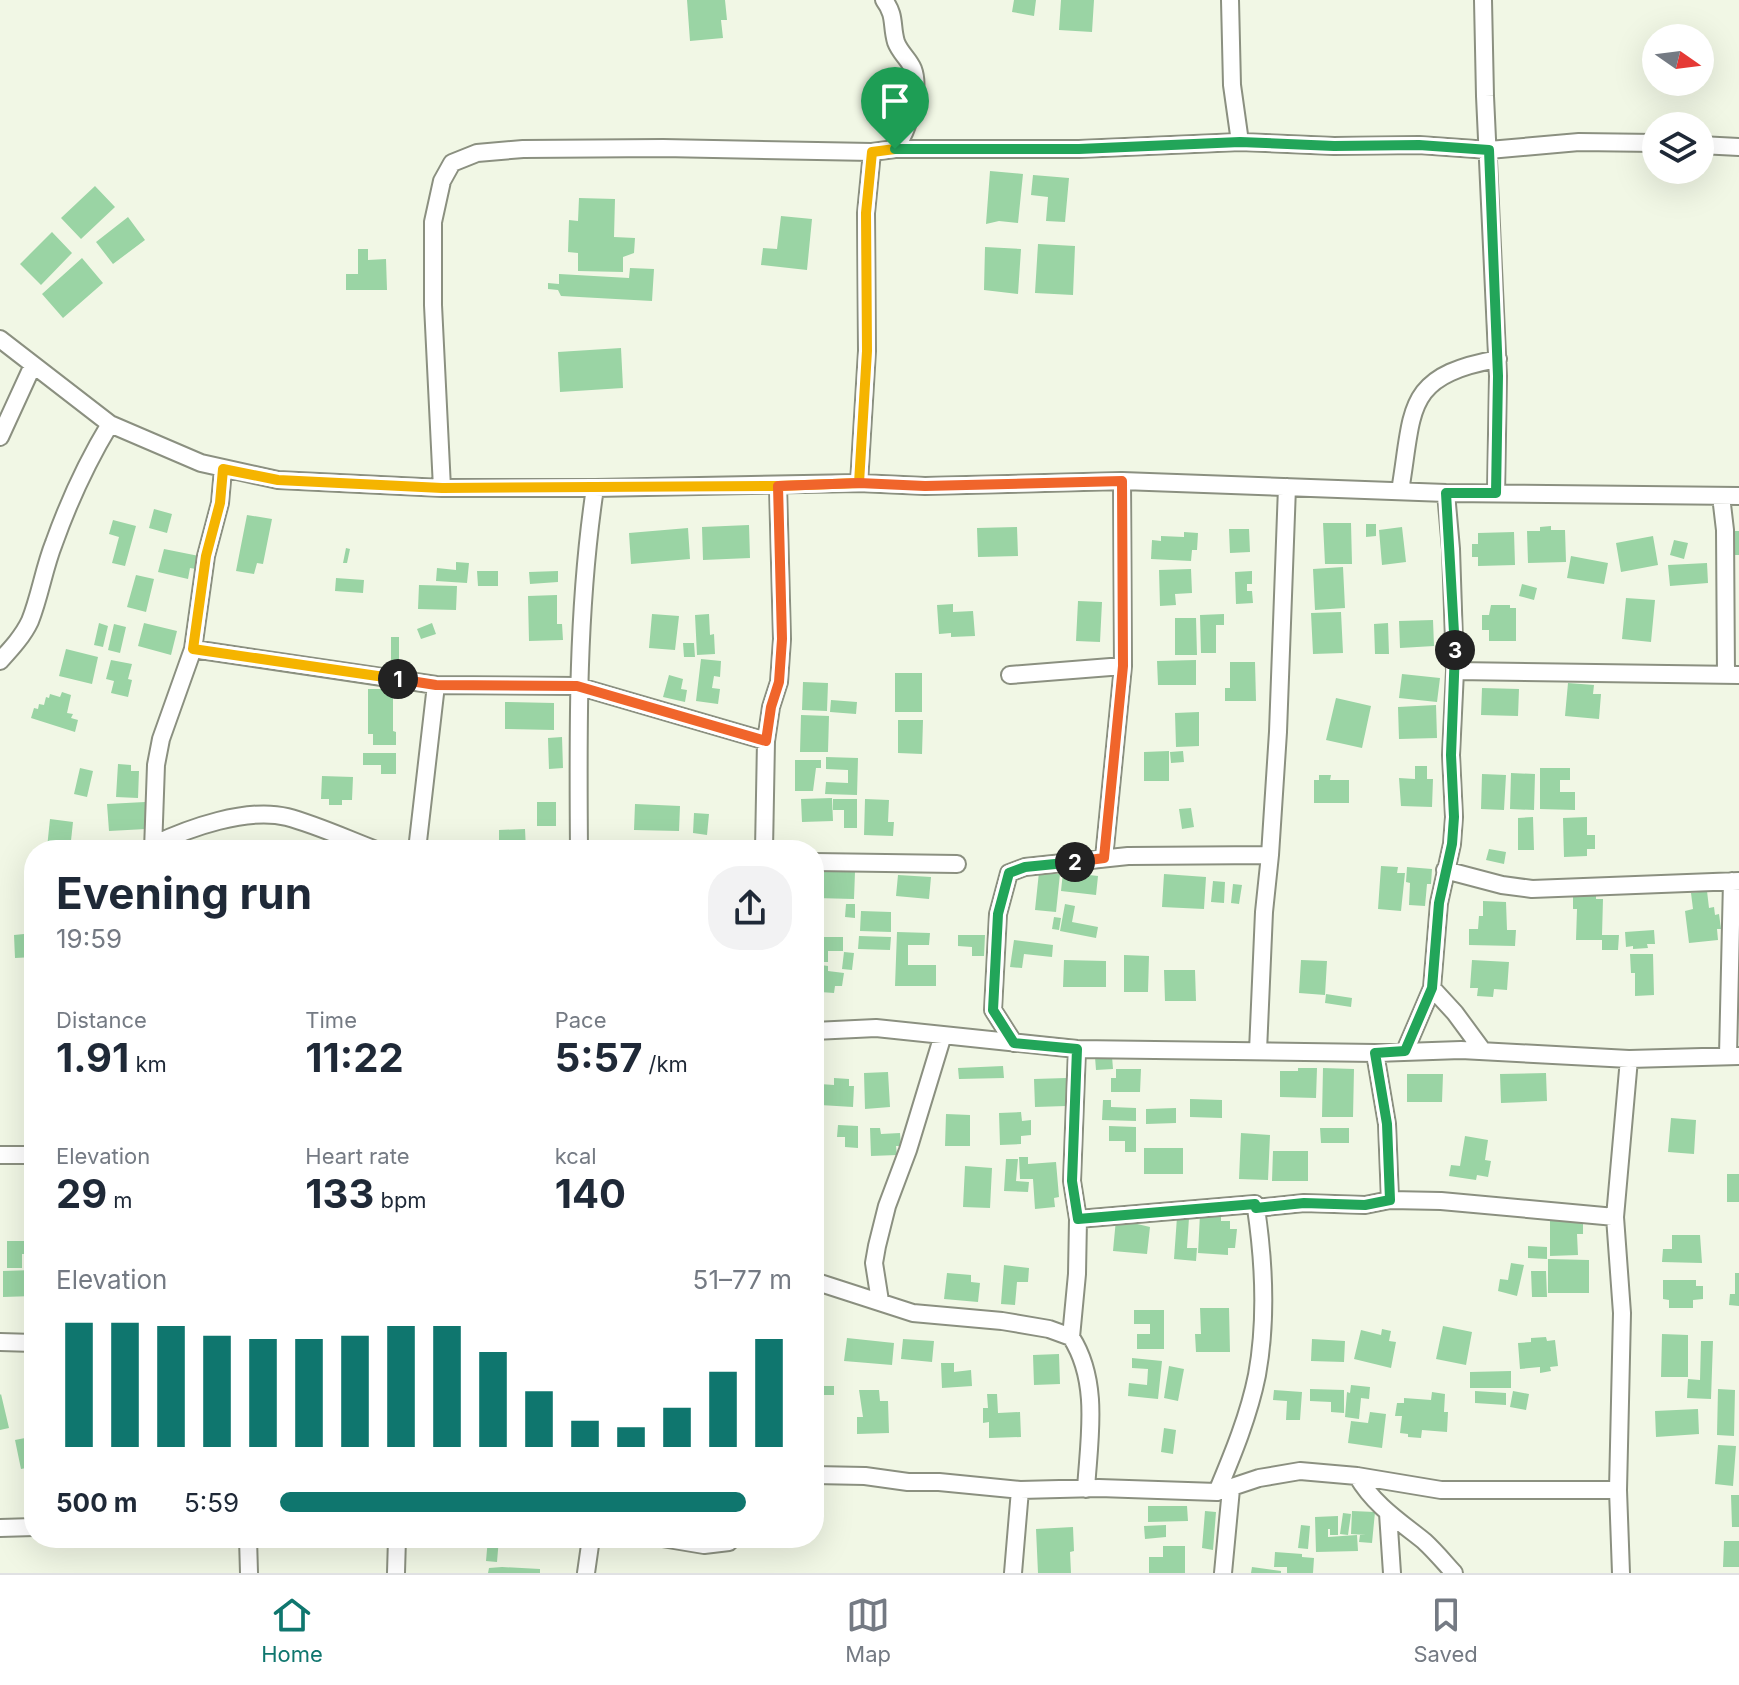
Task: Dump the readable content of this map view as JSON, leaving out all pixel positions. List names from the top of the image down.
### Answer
{
  "north": "right",
  "page": {
    "pins": ["3", "1", "2"],
    "heading": ["Evening run", "19:59"],
    "stats": [
      ["Distance", "1.91 km"],
      ["Time", "11:22"],
      ["Pace", "5:57 /km"],
      ["Elevation", "29 m"],
      ["Heart rate", "133 bpm"],
      ["kcal", "140"]
    ],
    "chart": ["Elevation", "51–77 m"],
    "list": [
      {
        "name": "500 m",
        "note": "5:59"
      }
    ],
    "tabs": ["Home", "Map", "Saved"]
  }
}
